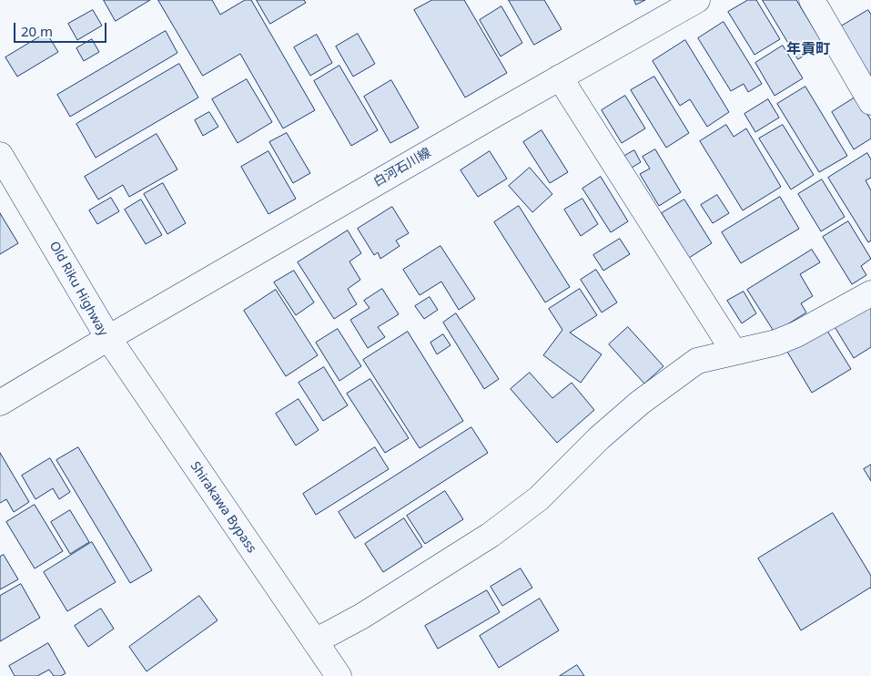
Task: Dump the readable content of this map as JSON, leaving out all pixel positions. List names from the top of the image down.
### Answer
{
  "streets": {
    "main road": ["白河石川線", "Old Riku Highway", "Shirakawa Bypass"]
  },
  "crossings": [
    ["白河石川線", "Old Riku Highway"],
    ["白河石川線", "Shirakawa Bypass"],
    ["Old Riku Highway", "Shirakawa Bypass"]
  ],
  "districts": ["年貢町"],
  "scale_bar": "20 m"
}
